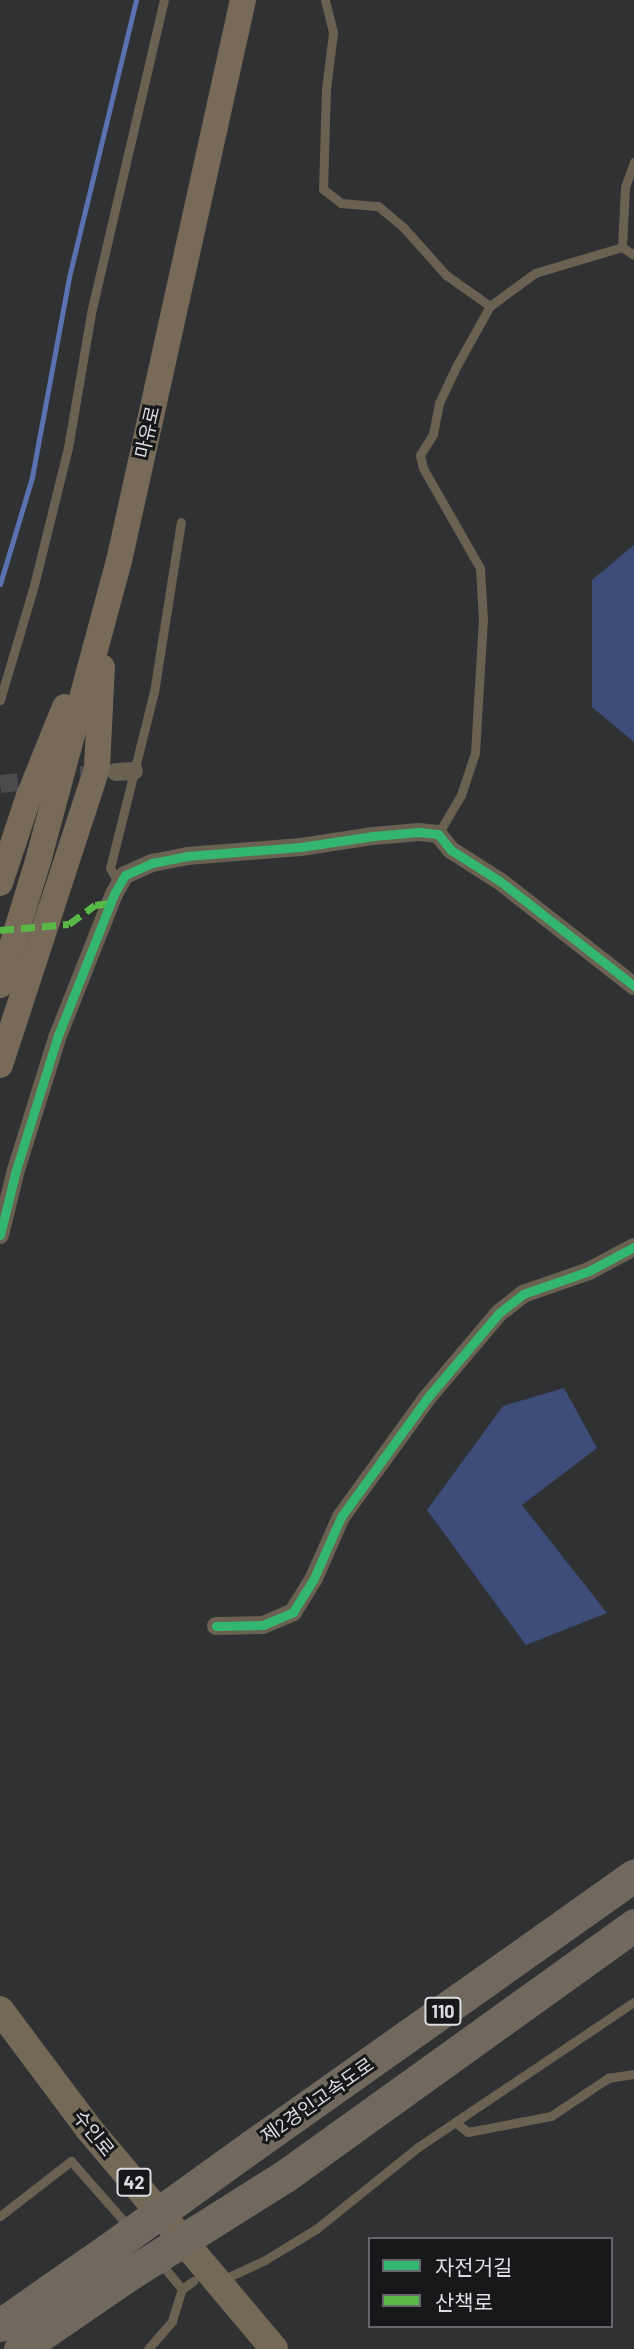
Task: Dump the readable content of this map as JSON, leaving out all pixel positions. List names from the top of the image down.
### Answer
{
  "streets": {
    "highway": ["110", "제2경인고속도로"],
    "main road": ["마유로", "수인로", "42"]
  },
  "legend": ["자전거길", "산책로"]
}
